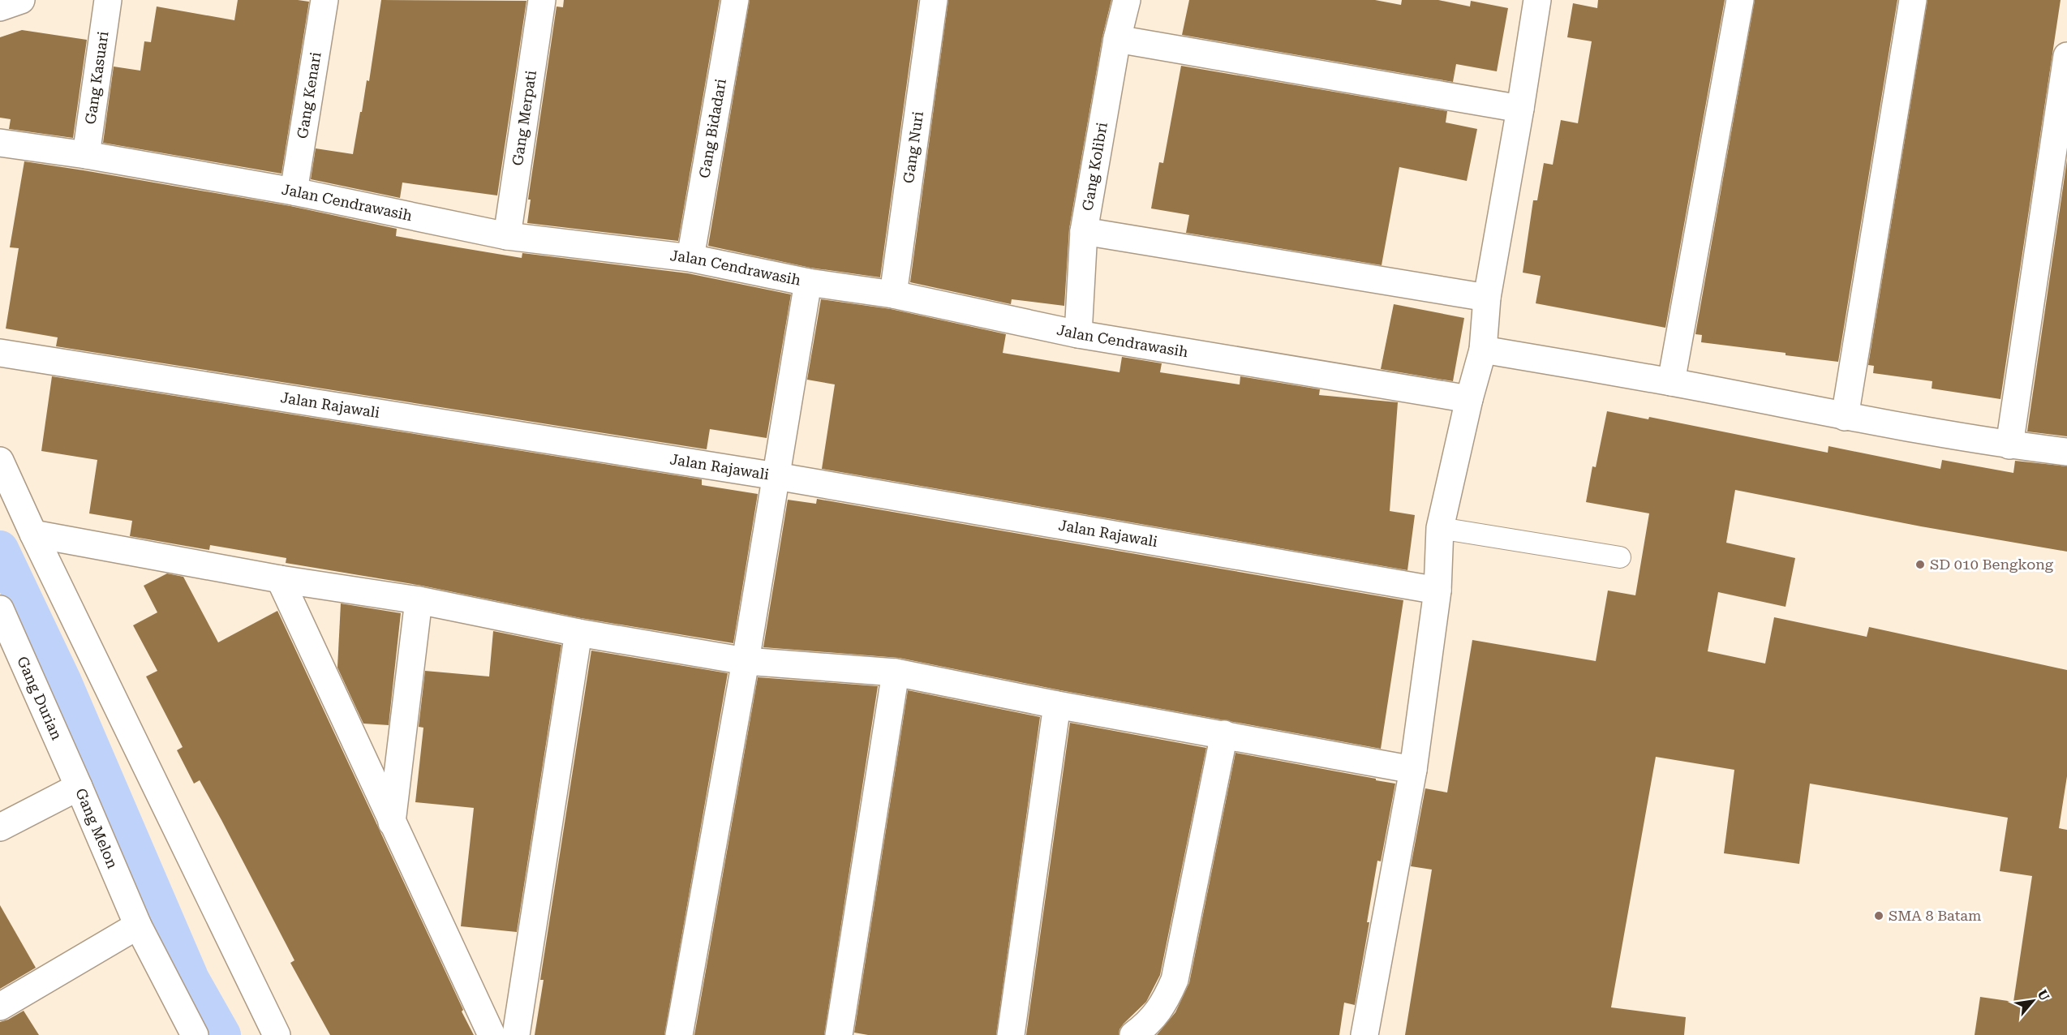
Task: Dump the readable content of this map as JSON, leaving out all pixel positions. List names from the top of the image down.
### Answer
{
  "streets": {
    "street": [
      "Gang Kasuari",
      "Gang Kenari",
      "Gang Merpati",
      "Gang Bidadari",
      "Gang Nuri",
      "Gang Kolibri",
      "Jalan Cendrawasih",
      "Jalan Rajawali",
      "Gang Durian",
      "Gang Melon"
    ]
  },
  "crossings": [
    ["Gang Kasuari", "Jalan Cendrawasih"],
    ["Gang Kenari", "Jalan Cendrawasih"],
    ["Gang Merpati", "Jalan Cendrawasih"],
    ["Gang Bidadari", "Jalan Cendrawasih"],
    ["Gang Nuri", "Jalan Cendrawasih"],
    ["Gang Kolibri", "Jalan Cendrawasih"],
    ["Gang Durian", "Gang Melon"]
  ],
  "places": ["SD 010 Bengkong", "SMA 8 Batam"],
  "north": "top right"
}
